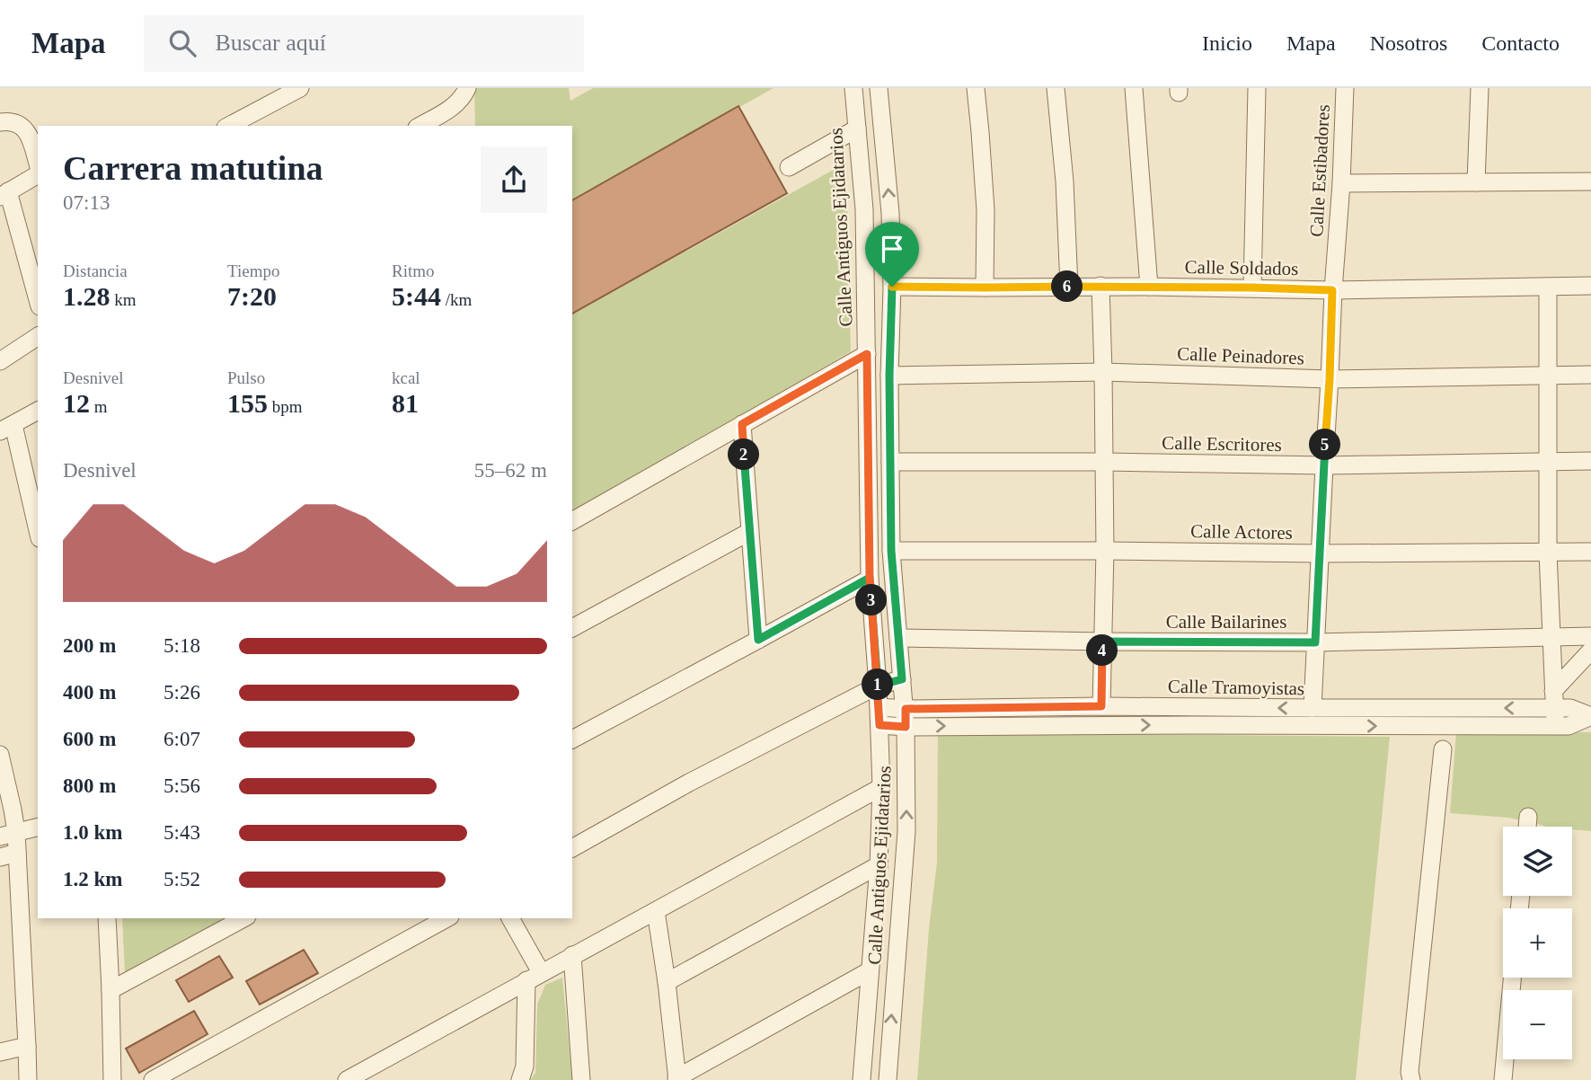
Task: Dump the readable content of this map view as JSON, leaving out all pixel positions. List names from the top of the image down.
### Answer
{
  "streets": {
    "street": [
      "Calle Estibadores",
      "Calle Antiguos Ejidatarios",
      "Calle Soldados",
      "Calle Peinadores",
      "Calle Escritores",
      "Calle Actores",
      "Calle Bailarines",
      "Calle Tramoyistas"
    ]
  },
  "crossings": [
    ["Calle Estibadores", "Calle Soldados"],
    ["Calle Estibadores", "Calle Peinadores"],
    ["Calle Estibadores", "Calle Escritores"],
    ["Calle Estibadores", "Calle Actores"],
    ["Calle Estibadores", "Calle Bailarines"],
    ["Calle Estibadores", "Calle Tramoyistas"],
    ["Calle Antiguos Ejidatarios", "Calle Soldados"],
    ["Calle Antiguos Ejidatarios", "Calle Peinadores"],
    ["Calle Antiguos Ejidatarios", "Calle Escritores"],
    ["Calle Antiguos Ejidatarios", "Calle Actores"],
    ["Calle Antiguos Ejidatarios", "Calle Bailarines"],
    ["Calle Antiguos Ejidatarios", "Calle Tramoyistas"]
  ],
  "page": {
    "header": "Mapa",
    "search": "Buscar aquí",
    "nav": [
      "Inicio",
      "Mapa",
      "Nosotros",
      "Contacto"
    ],
    "heading": ["Carrera matutina", "07:13"],
    "stats": [
      ["Distancia", "1.28 km"],
      ["Tiempo", "7:20"],
      ["Ritmo", "5:44 /km"],
      ["Desnivel", "12 m"],
      ["Pulso", "155 bpm"],
      ["kcal", "81"]
    ],
    "pins": [
      "6",
      "5",
      "2",
      "3",
      "4",
      "1"
    ],
    "chart": ["Desnivel", "55–62 m"],
    "list": [
      {
        "name": "200 m",
        "note": "5:18"
      },
      {
        "name": "400 m",
        "note": "5:26"
      },
      {
        "name": "600 m",
        "note": "6:07"
      },
      {
        "name": "800 m",
        "note": "5:56"
      },
      {
        "name": "1.0 km",
        "note": "5:43"
      },
      {
        "name": "1.2 km",
        "note": "5:52"
      }
    ],
    "map_buttons": ["+", "−"]
  }
}
